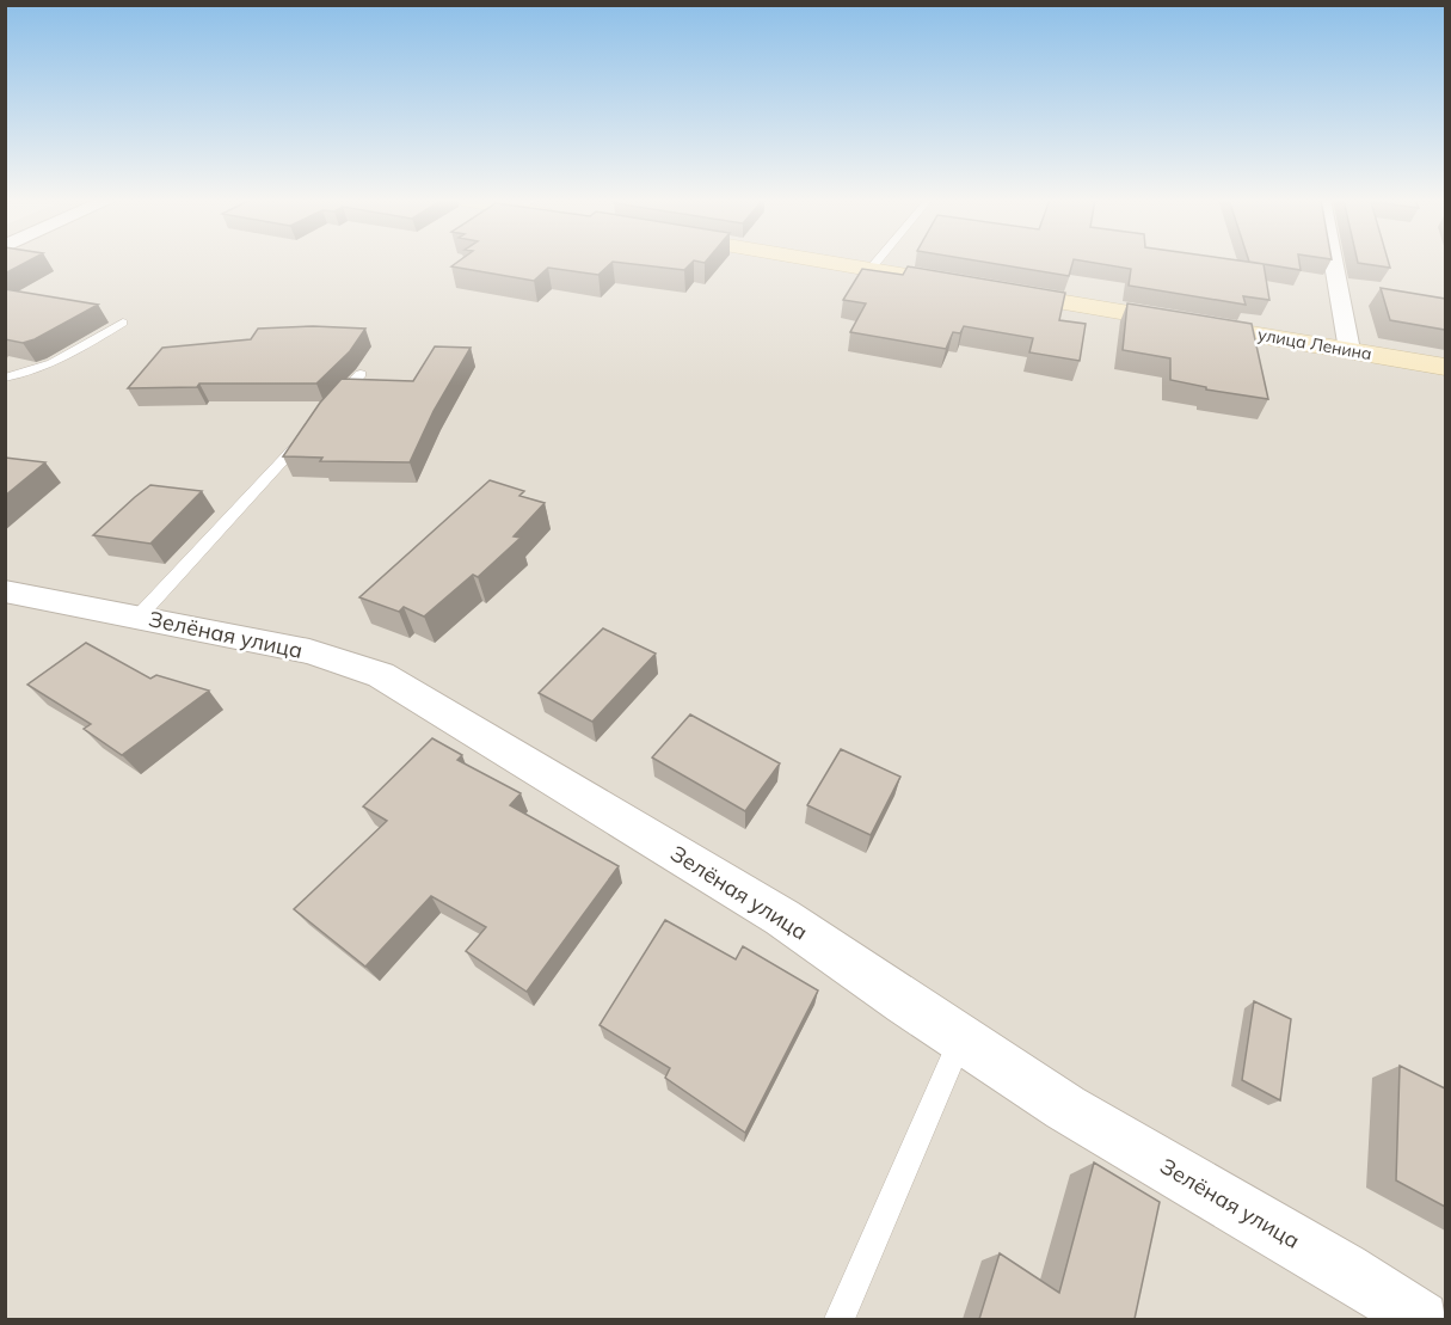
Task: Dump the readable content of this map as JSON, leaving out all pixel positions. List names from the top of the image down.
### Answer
{
  "streets": {
    "street": ["улица Ленина", "Зелёная улица"]
  }
}
